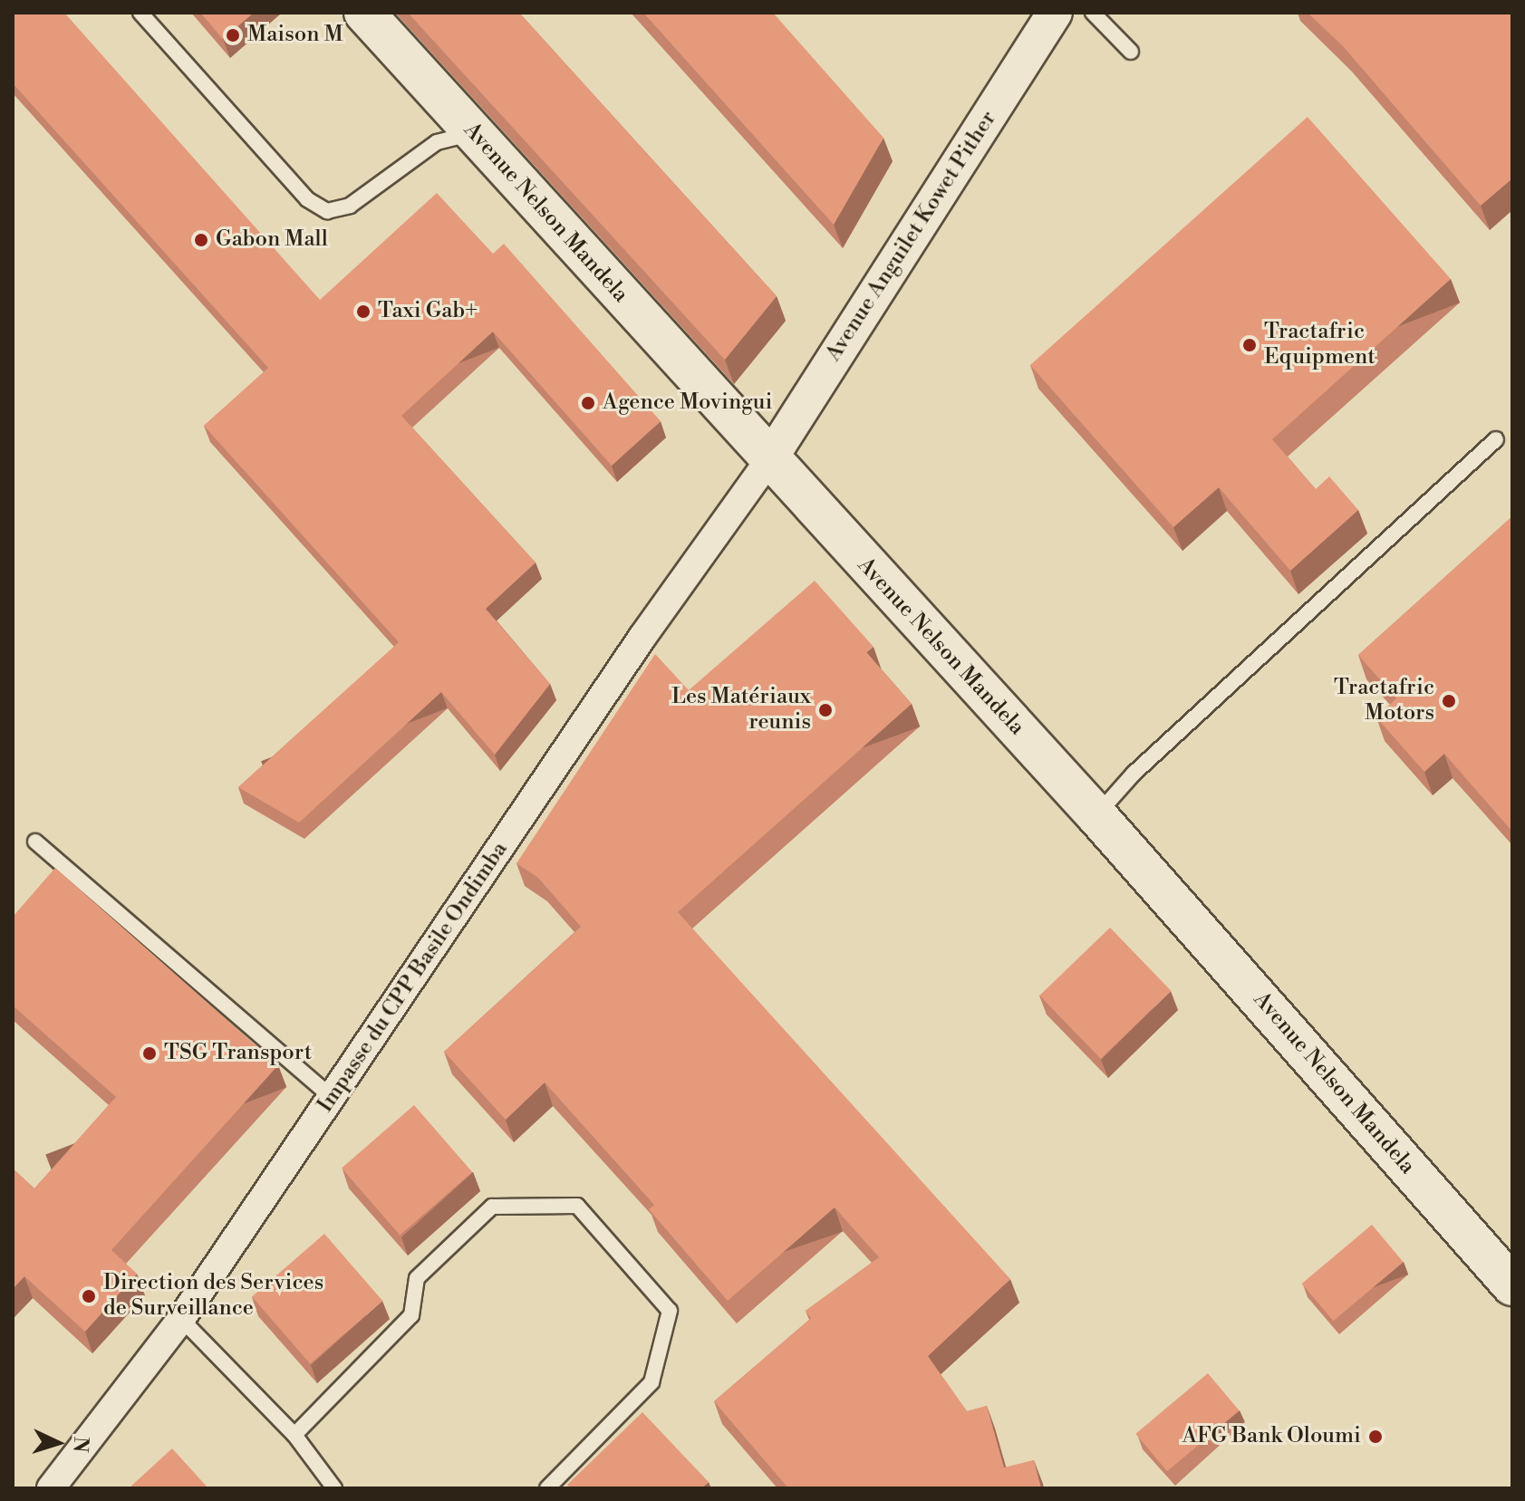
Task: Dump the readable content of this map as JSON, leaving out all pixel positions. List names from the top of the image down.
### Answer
{
  "streets": {
    "main road": ["Avenue Nelson Mandela"],
    "street": ["Avenue Anguilet Kowet Pither", "Impasse du CPP Basile Ondimba"]
  },
  "crossings": [
    ["Avenue Nelson Mandela", "Avenue Anguilet Kowet Pither"],
    ["Avenue Nelson Mandela", "Impasse du CPP Basile Ondimba"],
    ["Avenue Anguilet Kowet Pither", "Impasse du CPP Basile Ondimba"]
  ],
  "places": [
    "Maison M",
    "Gabon Mall",
    "Taxi Gab+",
    "Tractafric Equipment",
    "Agence Movingui",
    "Tractafric Motors",
    "Les Matériaux reunis",
    "TSG Transport",
    "Direction des Services de Surveillance",
    "AFG Bank Oloumi"
  ],
  "north": "right"
}
